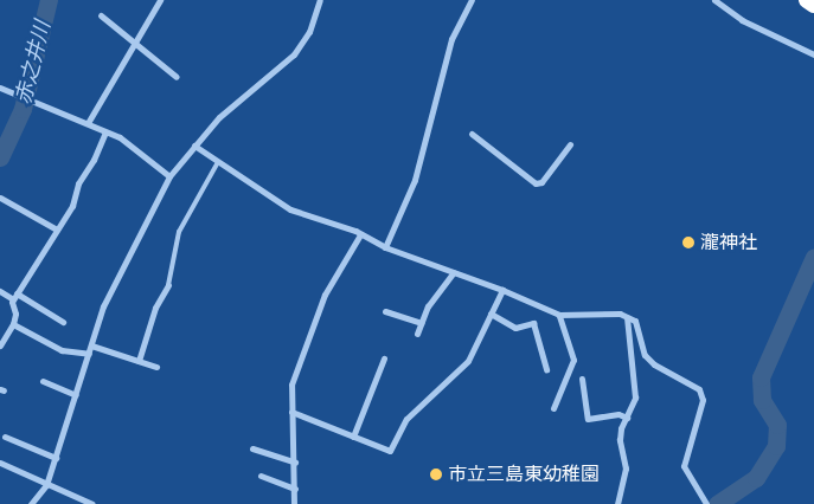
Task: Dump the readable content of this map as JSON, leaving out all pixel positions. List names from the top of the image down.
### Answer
{
  "water": ["赤之井川"],
  "places": ["瀧神社", "市立三島東幼稚園"]
}
